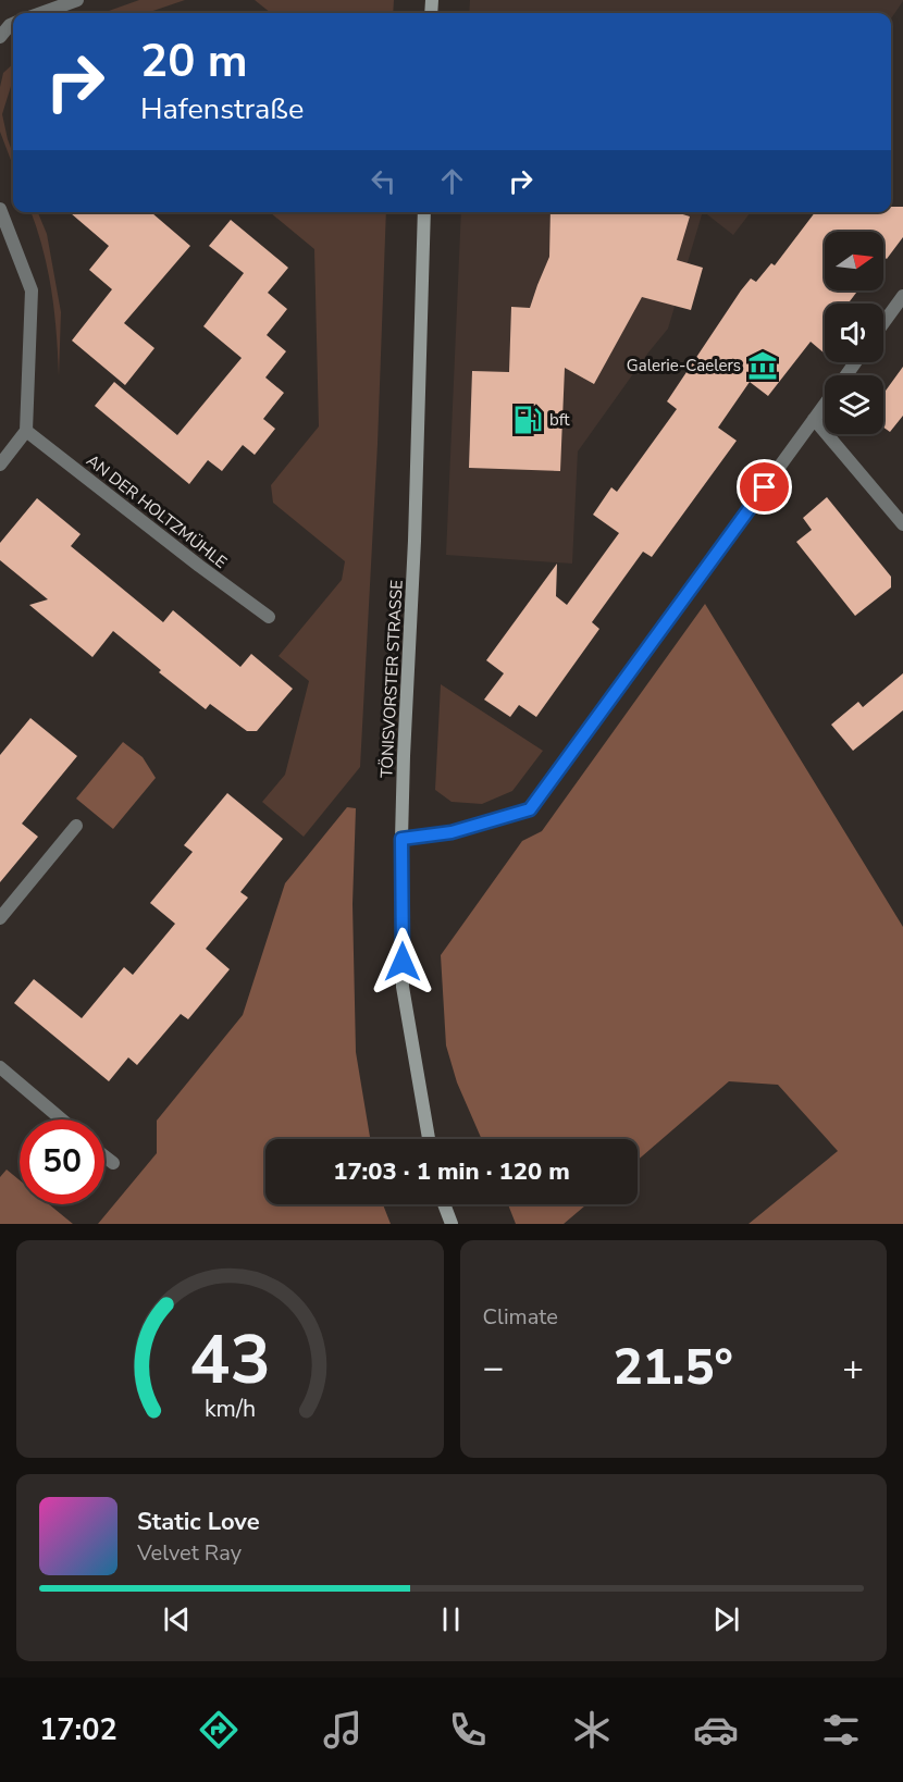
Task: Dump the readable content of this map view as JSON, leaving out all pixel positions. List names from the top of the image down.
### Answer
{
  "streets": {
    "main road": ["TÖNISVORSTER STRASSE"],
    "street": ["AN DER HOLTZMÜHLE"]
  },
  "places": {
    "museum": ["Galerie-Caelers"],
    "fuel station": ["bft"]
  },
  "north": "right",
  "page": {
    "turn": ["20 m", "Hafenstraße"],
    "limit": "50",
    "trip": "17:03 · 1 min · 120 m",
    "tile": "Climate",
    "heat": ["−", "21.5°", "+"],
    "song": ["Static Love", "Velvet Ray"],
    "tabs": "17:02",
    "gauge": ["43", "km/h"]
  }
}
